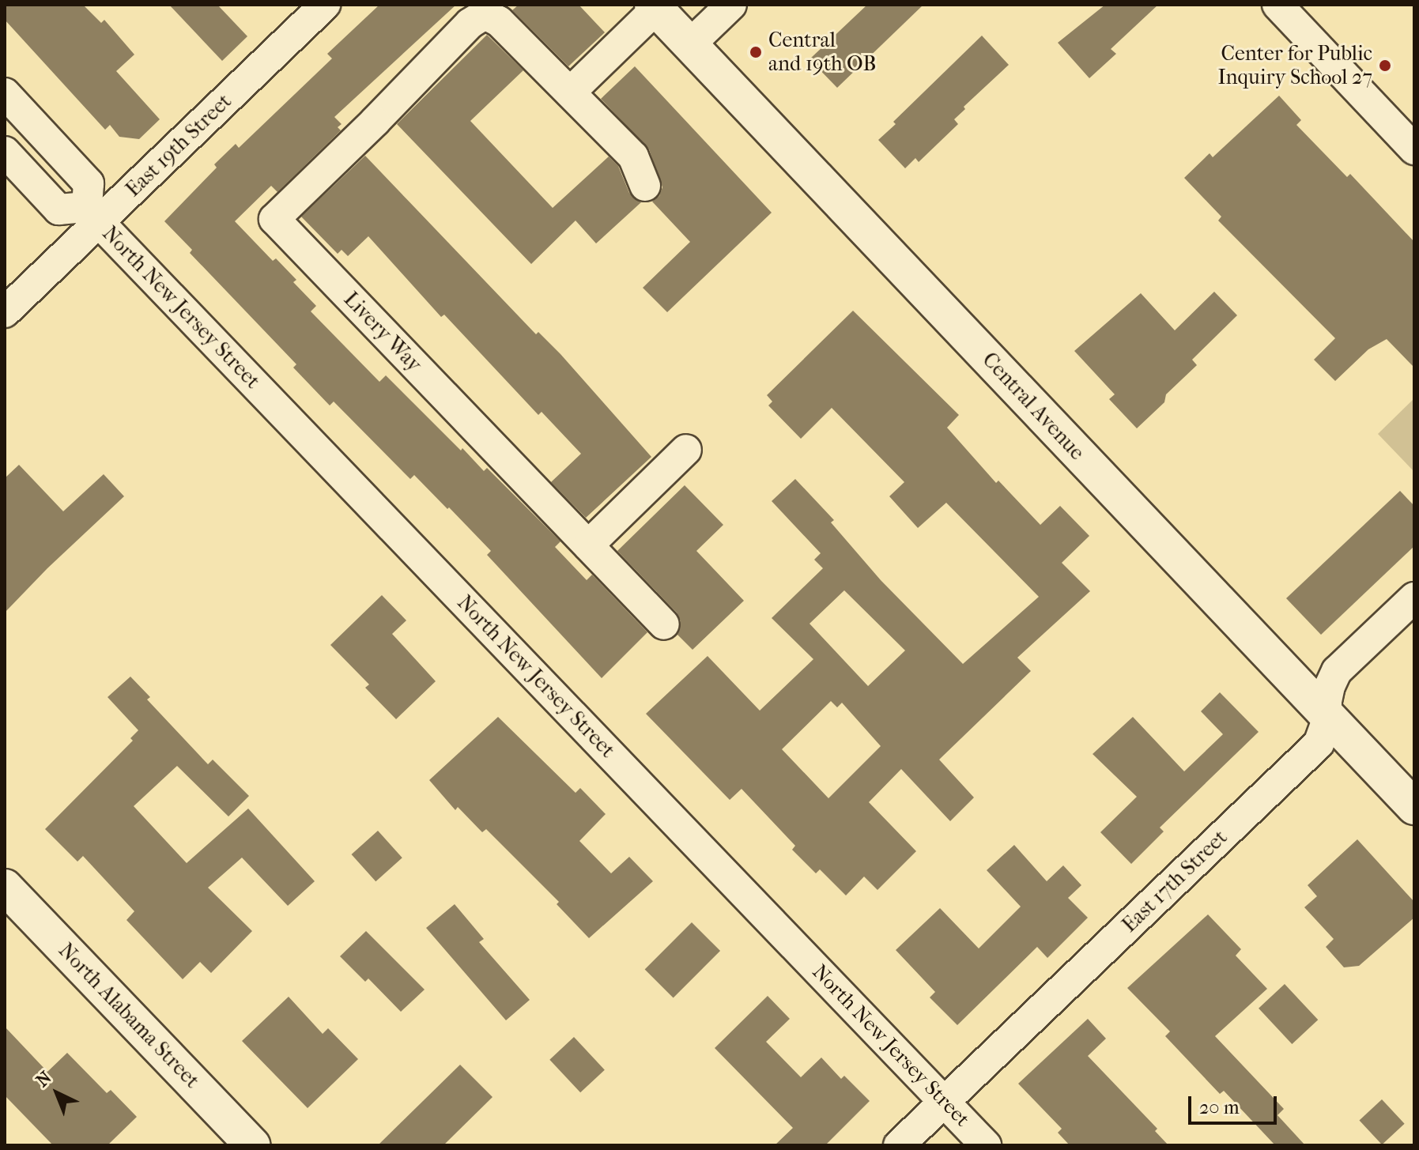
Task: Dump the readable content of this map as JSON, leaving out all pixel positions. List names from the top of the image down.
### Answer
{
  "streets": {
    "main road": ["Central Avenue", "North Alabama Street"],
    "street": [
      "East 19th Street",
      "North New Jersey Street",
      "Livery Way",
      "East 17th Street"
    ]
  },
  "crossings": [
    ["East 19th Street", "North New Jersey Street"],
    ["North New Jersey Street", "East 17th Street"],
    ["Central Avenue", "East 17th Street"]
  ],
  "places": ["Central and 19th OB", "Center for Public Inquiry School 27"],
  "scale_bar": "20 m",
  "north": "top left"
}
